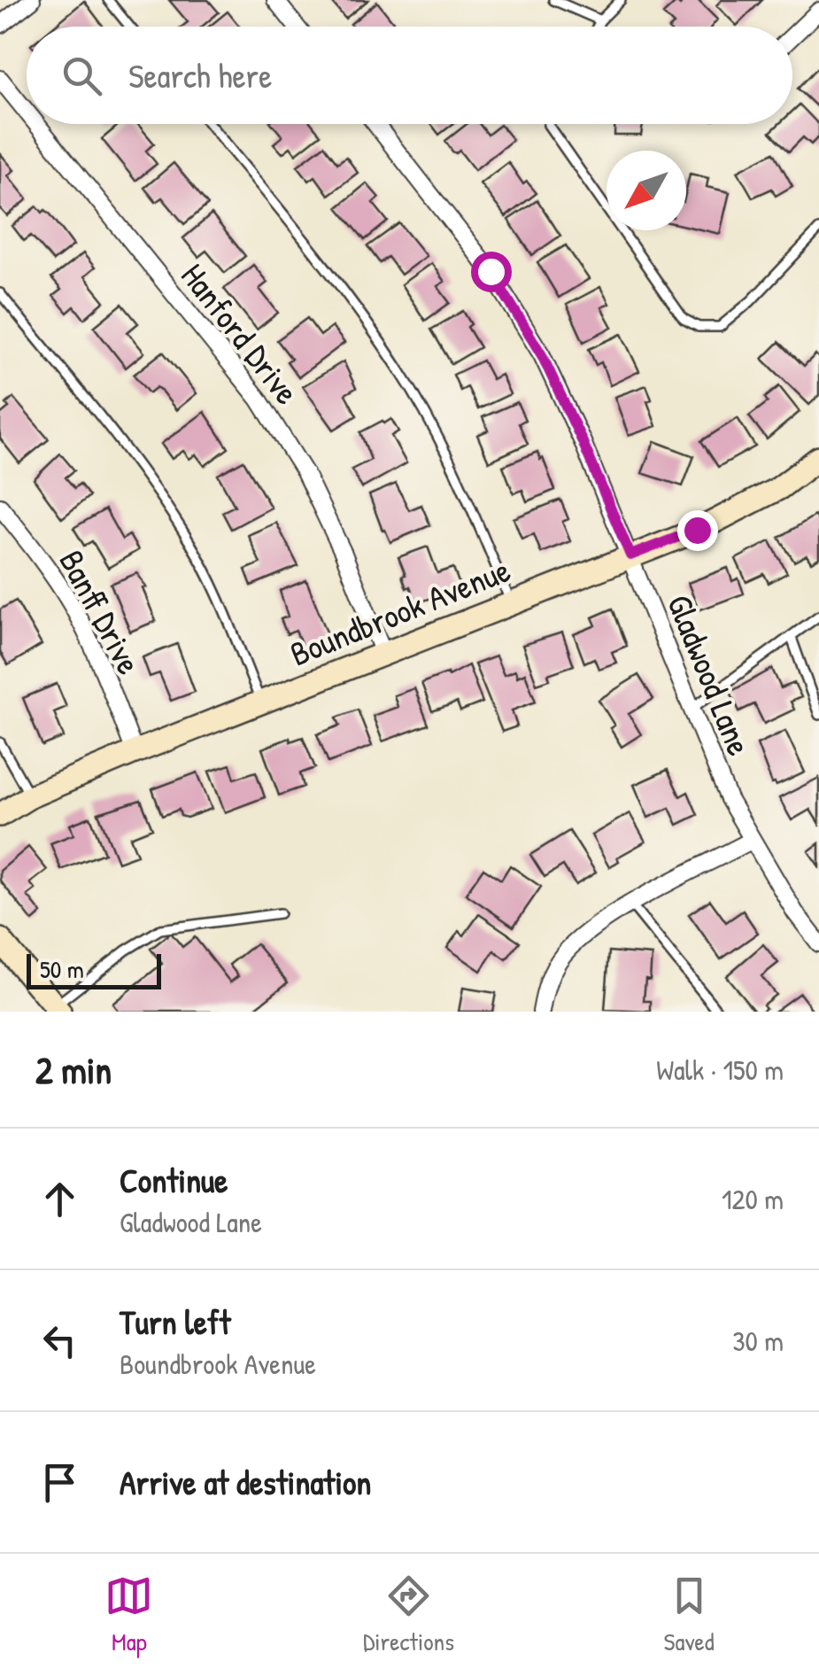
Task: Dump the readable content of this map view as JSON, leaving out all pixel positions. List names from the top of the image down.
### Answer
{
  "streets": {
    "street": [
      "Hanford Drive",
      "Banff Drive",
      "Boundbrook Avenue",
      "Gladwood Lane"
    ]
  },
  "crossings": [
    ["Hanford Drive", "Boundbrook Avenue"],
    ["Banff Drive", "Boundbrook Avenue"],
    ["Boundbrook Avenue", "Gladwood Lane"]
  ],
  "scale_bar": "50 m",
  "north": "bottom left",
  "page": {
    "search": "Search here",
    "scale": "50 m",
    "heading": ["2 min", "Walk · 150 m"],
    "list": [
      ["Continue", "Gladwood Lane", "120 m"],
      ["Turn left", "Boundbrook Avenue", "30 m"],
      "Arrive at destination"
    ],
    "nav": ["Map", "Directions", "Saved"]
  }
}
